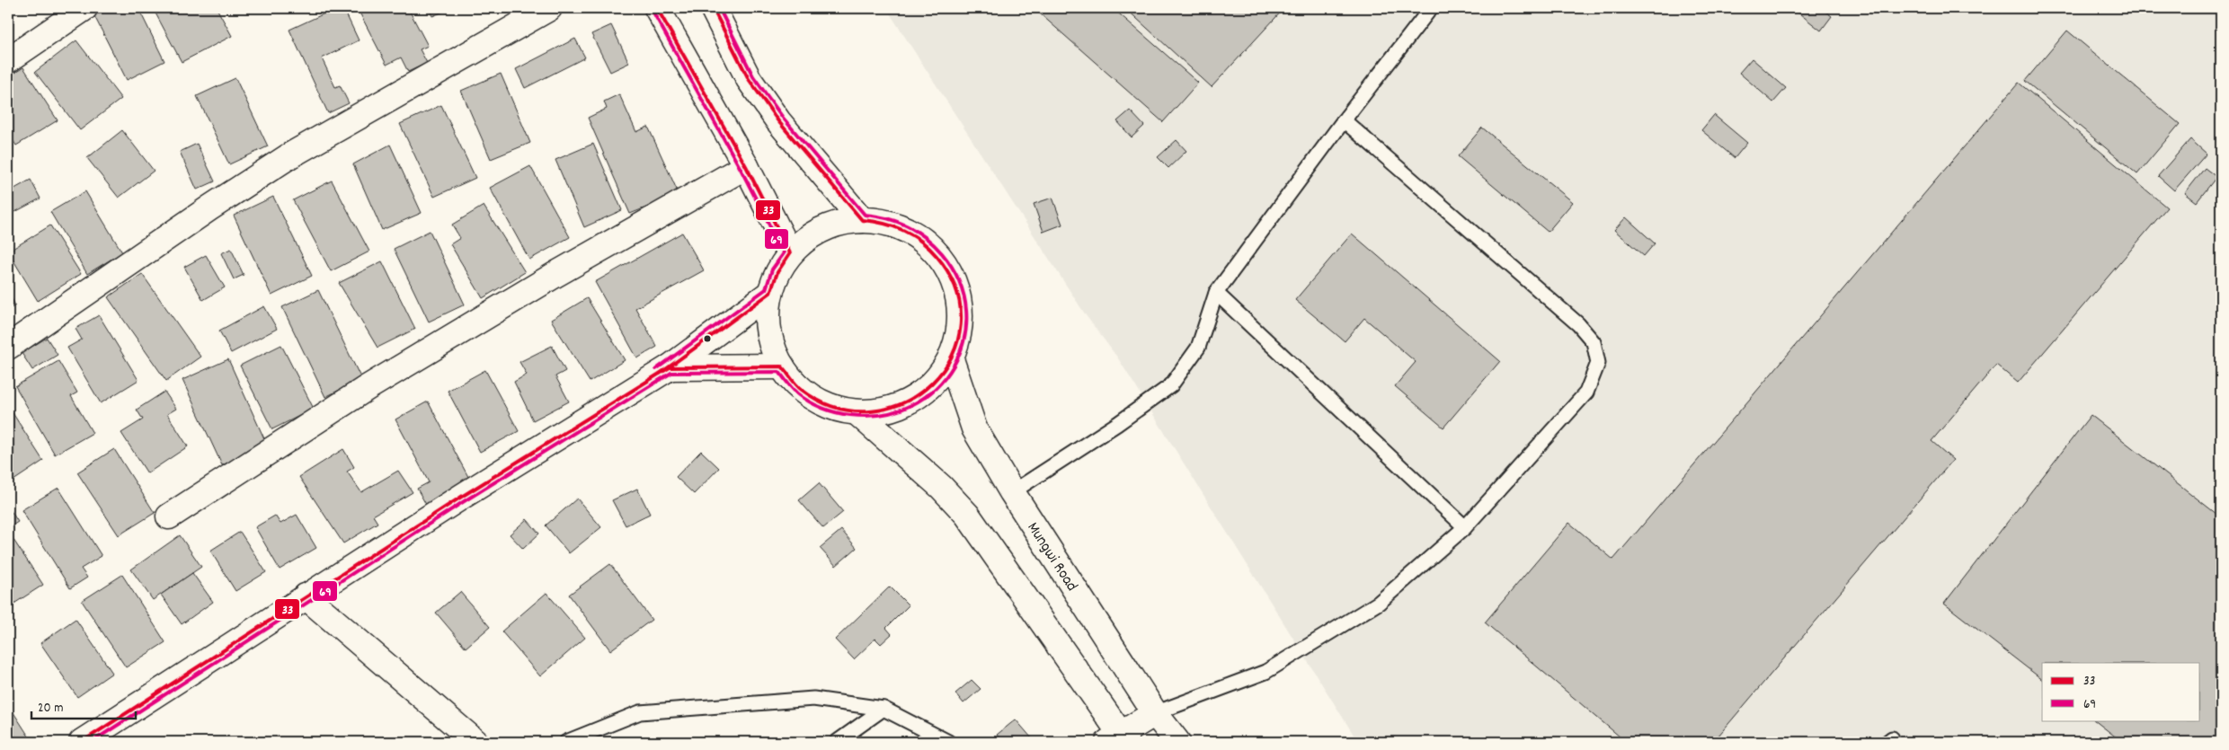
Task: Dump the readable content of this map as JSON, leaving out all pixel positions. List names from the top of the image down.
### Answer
{
  "streets": {
    "main road": ["Mungwi Road"]
  },
  "lines": ["transit line 33", "transit line 69"],
  "legend": ["33", "69"],
  "scale_bar": "20 m"
}
